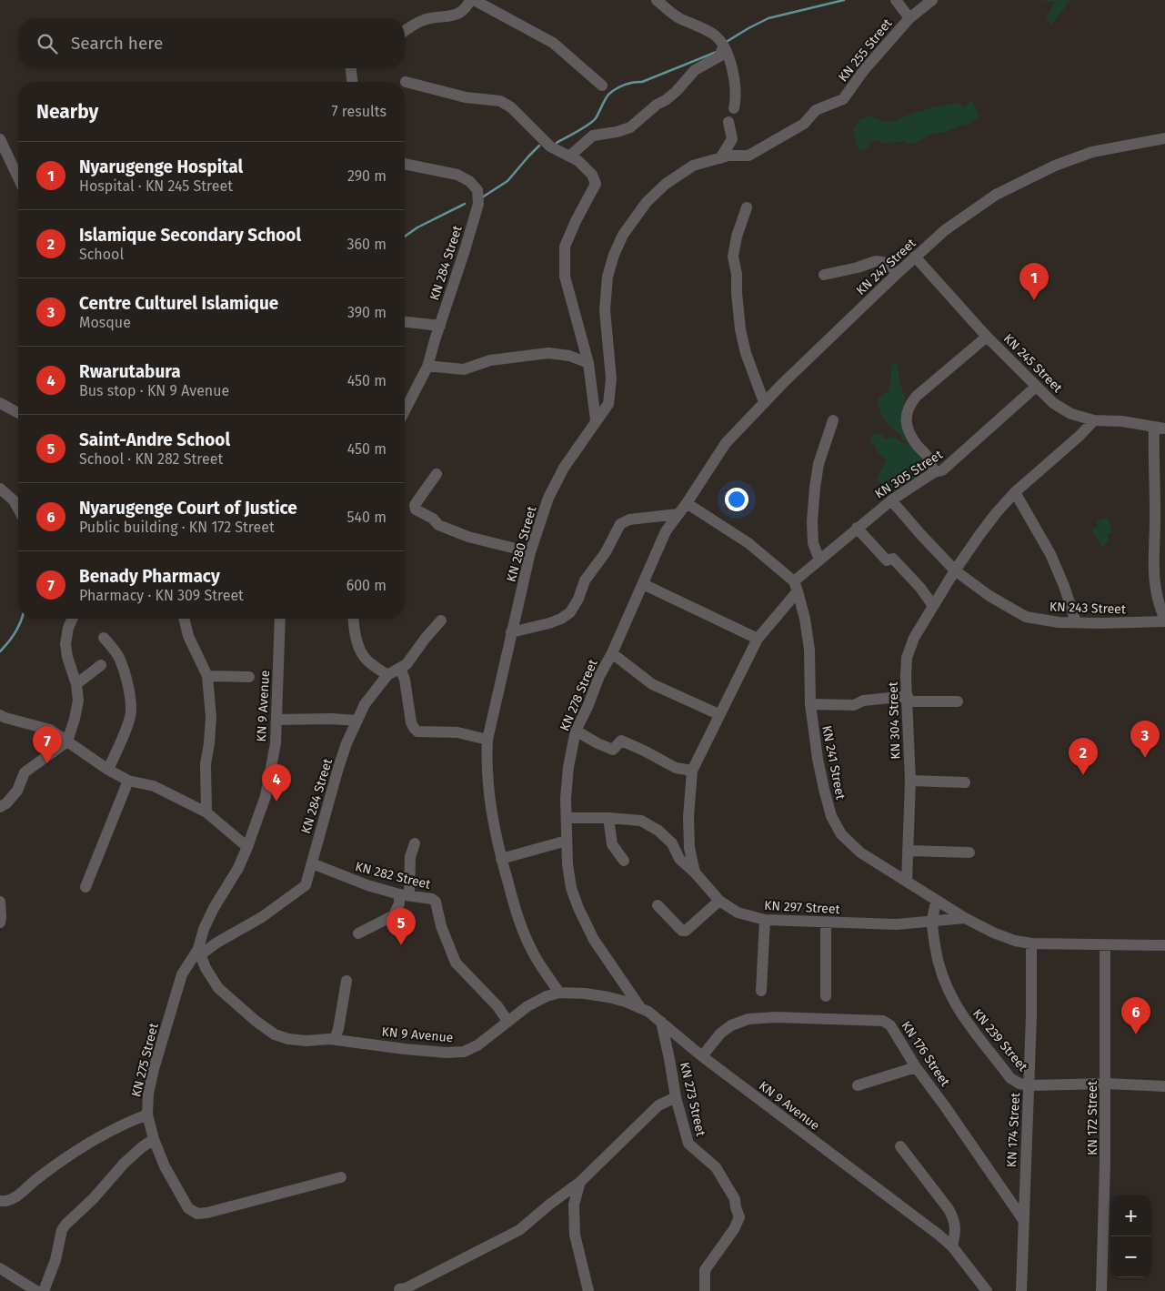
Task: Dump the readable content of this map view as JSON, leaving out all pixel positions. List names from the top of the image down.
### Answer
{
  "streets": {
    "street": [
      "KN 255 Street",
      "KN 284 Street",
      "KN 247 Street",
      "KN 245 Street",
      "KN 305 Street",
      "KN 280 Street",
      "KN 243 Street",
      "KN 278 Street",
      "KN 9 Avenue",
      "KN 304 Street",
      "KN 241 Street",
      "KN 282 Street",
      "KN 297 Street",
      "KN 239 Street",
      "KN 176 Street",
      "KN 275 Street",
      "KN 273 Street",
      "KN 172 Street",
      "KN 174 Street"
    ]
  },
  "crossings": [
    ["KN 255 Street", "KN 280 Street"],
    ["KN 284 Street", "KN 9 Avenue"],
    ["KN 284 Street", "KN 282 Street"],
    ["KN 284 Street", "KN 275 Street"],
    ["KN 247 Street", "KN 245 Street"],
    ["KN 247 Street", "KN 278 Street"],
    ["KN 245 Street", "KN 305 Street"],
    ["KN 245 Street", "KN 304 Street"],
    ["KN 305 Street", "KN 243 Street"],
    ["KN 305 Street", "KN 241 Street"],
    ["KN 305 Street", "KN 297 Street"],
    ["KN 280 Street", "KN 9 Avenue"],
    ["KN 243 Street", "KN 304 Street"],
    ["KN 278 Street", "KN 9 Avenue"],
    ["KN 9 Avenue", "KN 282 Street"],
    ["KN 9 Avenue", "KN 176 Street"],
    ["KN 9 Avenue", "KN 275 Street"],
    ["KN 9 Avenue", "KN 273 Street"],
    ["KN 304 Street", "KN 241 Street"],
    ["KN 241 Street", "KN 297 Street"],
    ["KN 241 Street", "KN 239 Street"],
    ["KN 241 Street", "KN 172 Street"],
    ["KN 241 Street", "KN 174 Street"],
    ["KN 297 Street", "KN 239 Street"],
    ["KN 239 Street", "KN 172 Street"],
    ["KN 239 Street", "KN 174 Street"],
    ["KN 176 Street", "KN 174 Street"]
  ],
  "page": {
    "search": "Search here",
    "heading": ["Nearby", "7 results"],
    "list": [
      {
        "mark": "1",
        "name": "Nyarugenge Hospital",
        "note": "Hospital · KN 245 Street",
        "value": "290 m"
      },
      {
        "mark": "2",
        "name": "Islamique Secondary School",
        "note": "School",
        "value": "360 m"
      },
      {
        "mark": "3",
        "name": "Centre Culturel Islamique",
        "note": "Mosque",
        "value": "390 m"
      },
      {
        "mark": "4",
        "name": "Rwarutabura",
        "note": "Bus stop · KN 9 Avenue",
        "value": "450 m"
      },
      {
        "mark": "5",
        "name": "Saint-Andre School",
        "note": "School · KN 282 Street",
        "value": "450 m"
      },
      {
        "mark": "6",
        "name": "Nyarugenge Court of Justice",
        "note": "Public building · KN 172 Street",
        "value": "540 m"
      },
      {
        "mark": "7",
        "name": "Benady Pharmacy",
        "note": "Pharmacy · KN 309 Street",
        "value": "600 m"
      }
    ],
    "pins": [
      "1",
      "3",
      "7",
      "2",
      "4",
      "5",
      "6"
    ],
    "map_buttons": ["+", "−"]
  }
}
